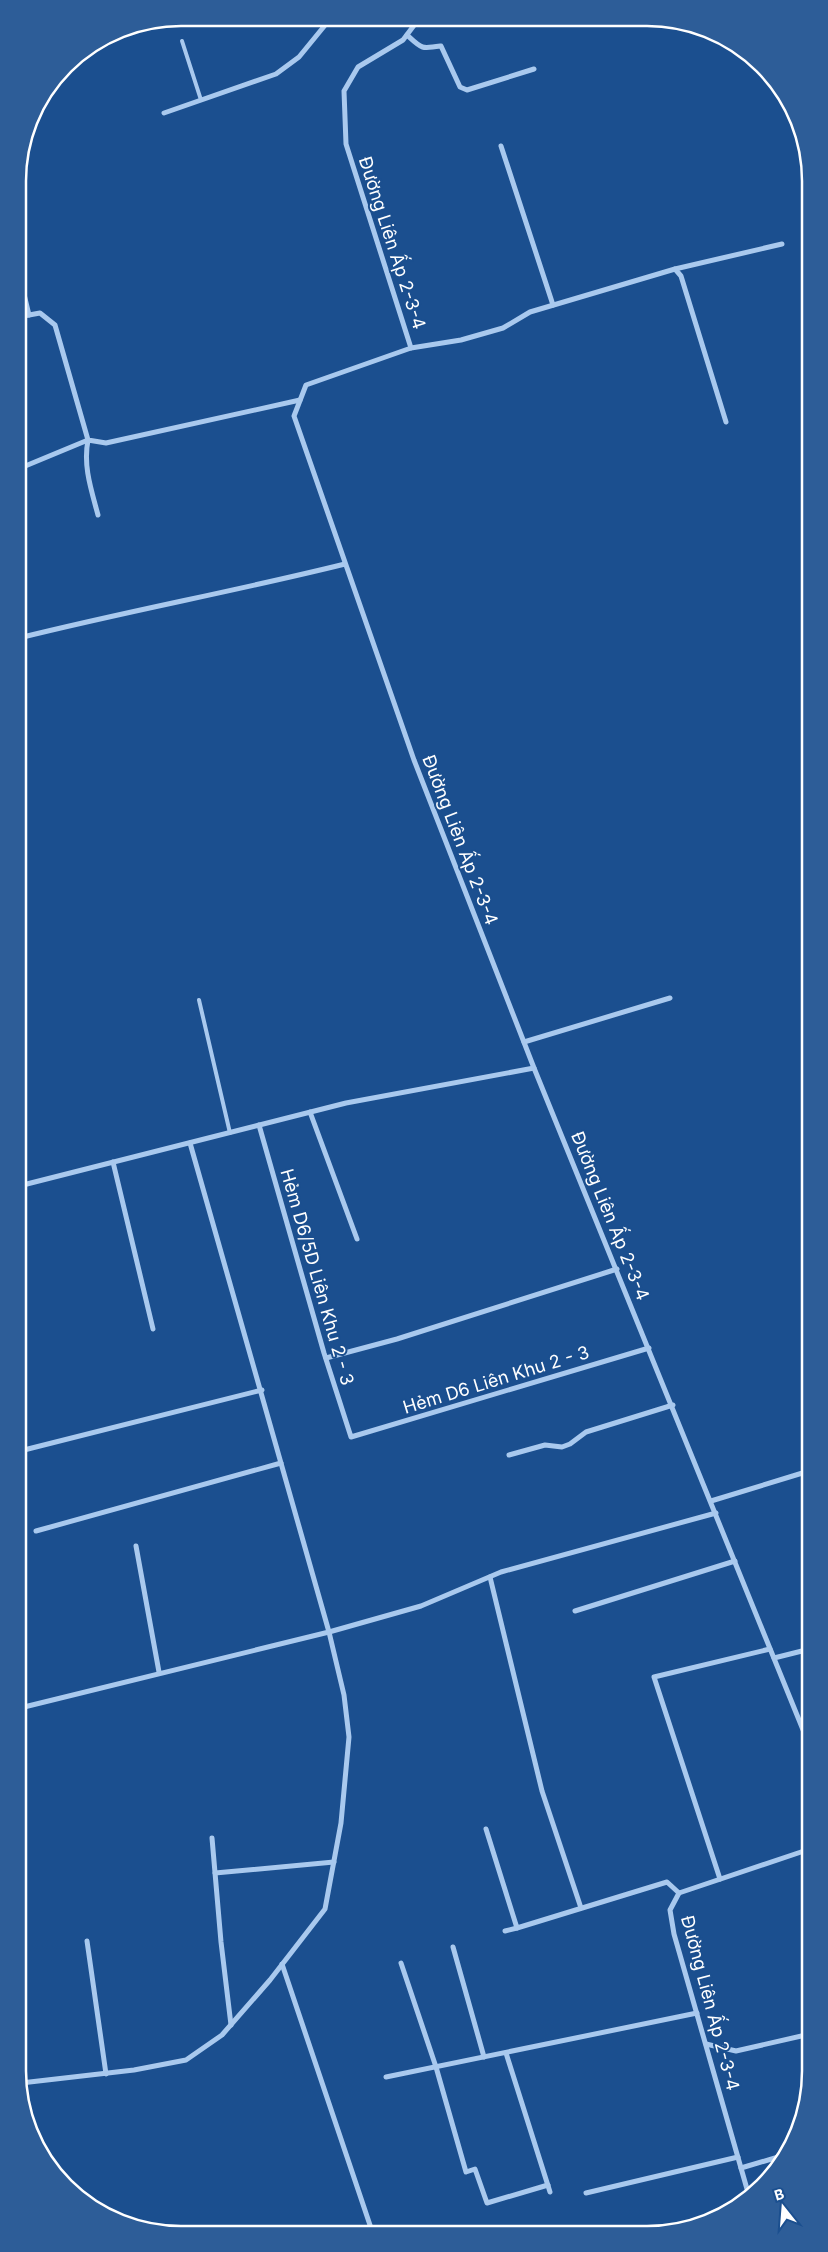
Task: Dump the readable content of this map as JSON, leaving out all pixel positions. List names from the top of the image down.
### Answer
{
  "streets": {
    "street": ["Đường Liên Ấp 2-3-4", "Hẻm D6/5D Liên Khu 2 - 3", "Hẻm D6 Liên Khu 2 - 3"]
  },
  "crossings": [
    ["Đường Liên Ấp 2-3-4", "Hẻm D6 Liên Khu 2 - 3"],
    ["Hẻm D6/5D Liên Khu 2 - 3", "Hẻm D6 Liên Khu 2 - 3"]
  ],
  "north": "top"
}
